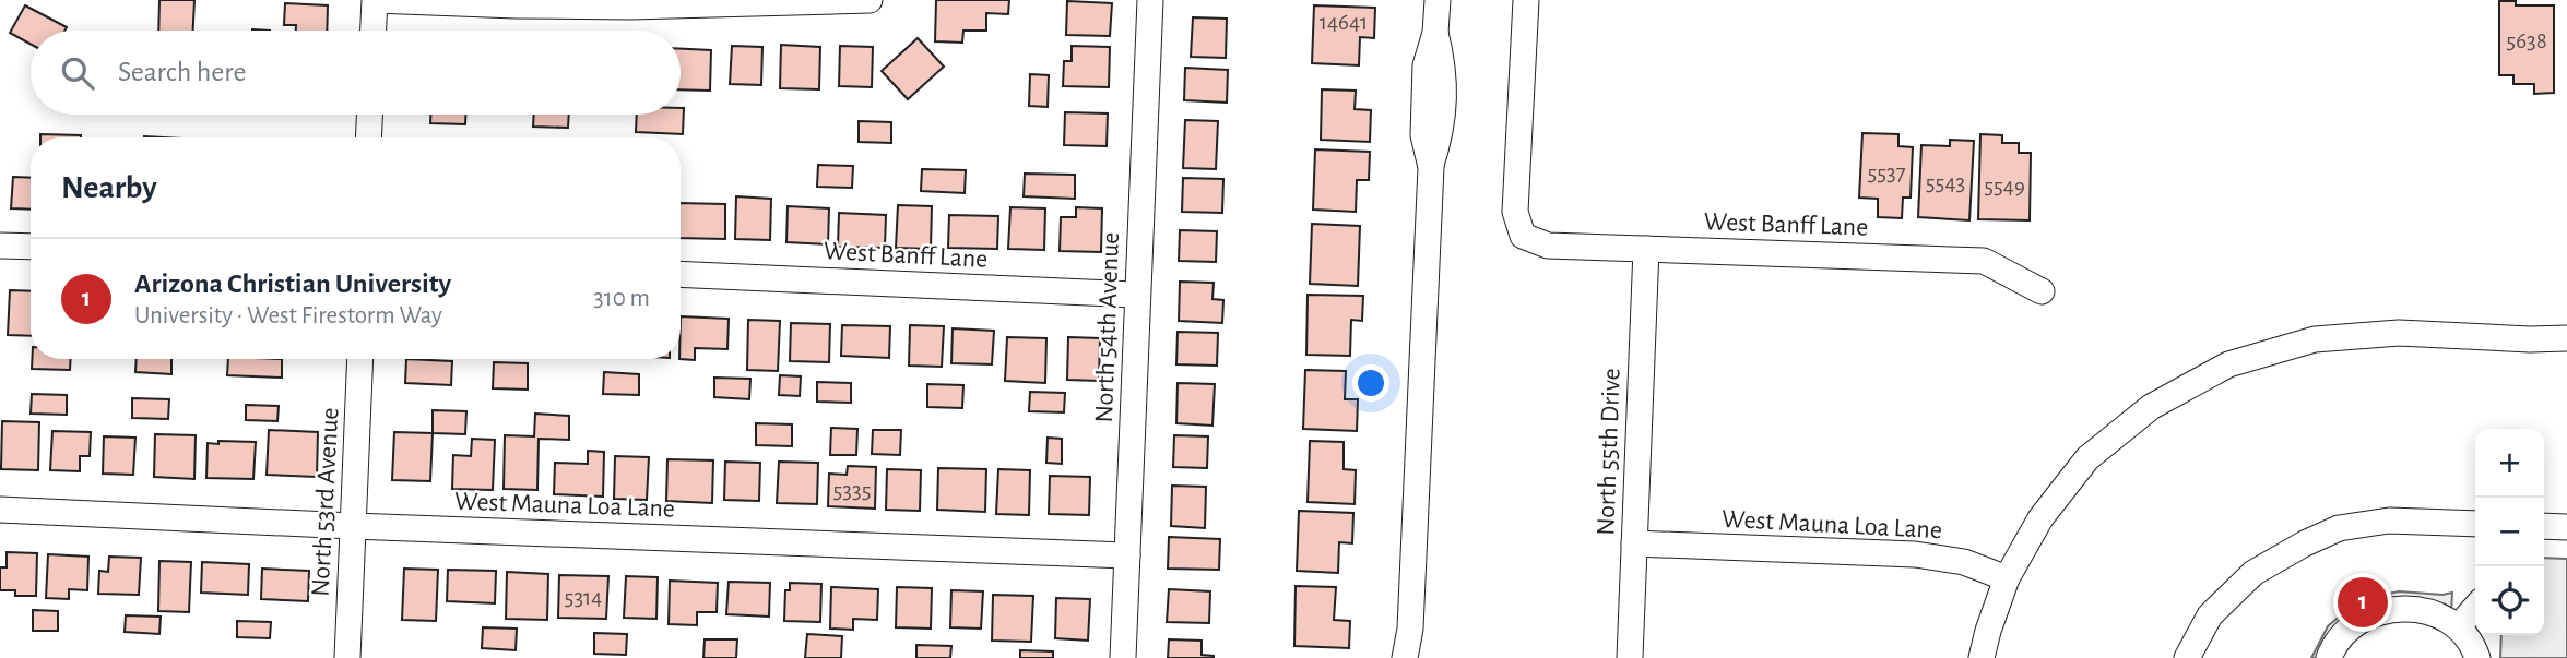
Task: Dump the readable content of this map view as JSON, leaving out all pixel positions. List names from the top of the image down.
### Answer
{
  "streets": {
    "street": [
      "West Banff Lane",
      "North 54th Avenue",
      "North 55th Drive",
      "North 53rd Avenue",
      "West Mauna Loa Lane"
    ]
  },
  "crossings": [
    ["West Banff Lane", "North 54th Avenue"],
    ["West Banff Lane", "North 55th Drive"],
    ["North 54th Avenue", "West Mauna Loa Lane"],
    ["North 55th Drive", "West Mauna Loa Lane"],
    ["North 53rd Avenue", "West Mauna Loa Lane"]
  ],
  "house_numbers": [
    "14641",
    "5638",
    "5537",
    "5543",
    "5549",
    "5335",
    "5314"
  ],
  "page": {
    "search": "Search here",
    "heading": "Nearby",
    "list": [
      {
        "mark": "1",
        "name": "Arizona Christian University",
        "note": "University · West Firestorm Way",
        "value": "310 m"
      }
    ],
    "map_buttons": ["+", "−"],
    "pins": "1"
  }
}
